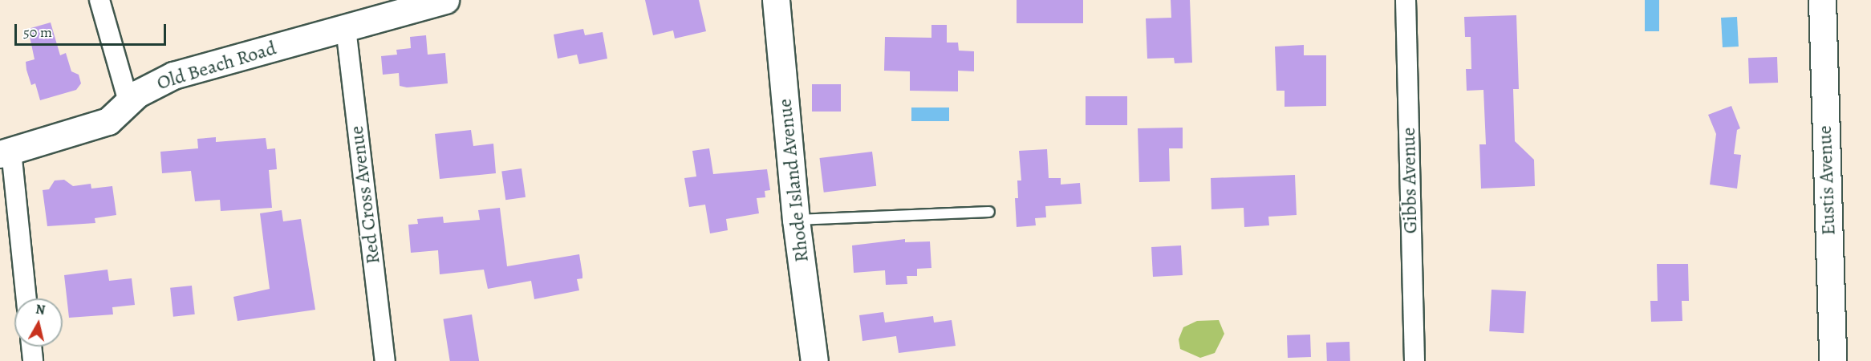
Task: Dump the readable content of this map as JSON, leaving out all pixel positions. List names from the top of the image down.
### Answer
{
  "streets": {
    "street": [
      "Old Beach Road",
      "Rhode Island Avenue",
      "Gibbs Avenue",
      "Eustis Avenue",
      "Red Cross Avenue"
    ]
  },
  "crossings": [
    ["Old Beach Road", "Red Cross Avenue"]
  ],
  "scale_bar": "50 m",
  "north": "top"
}
